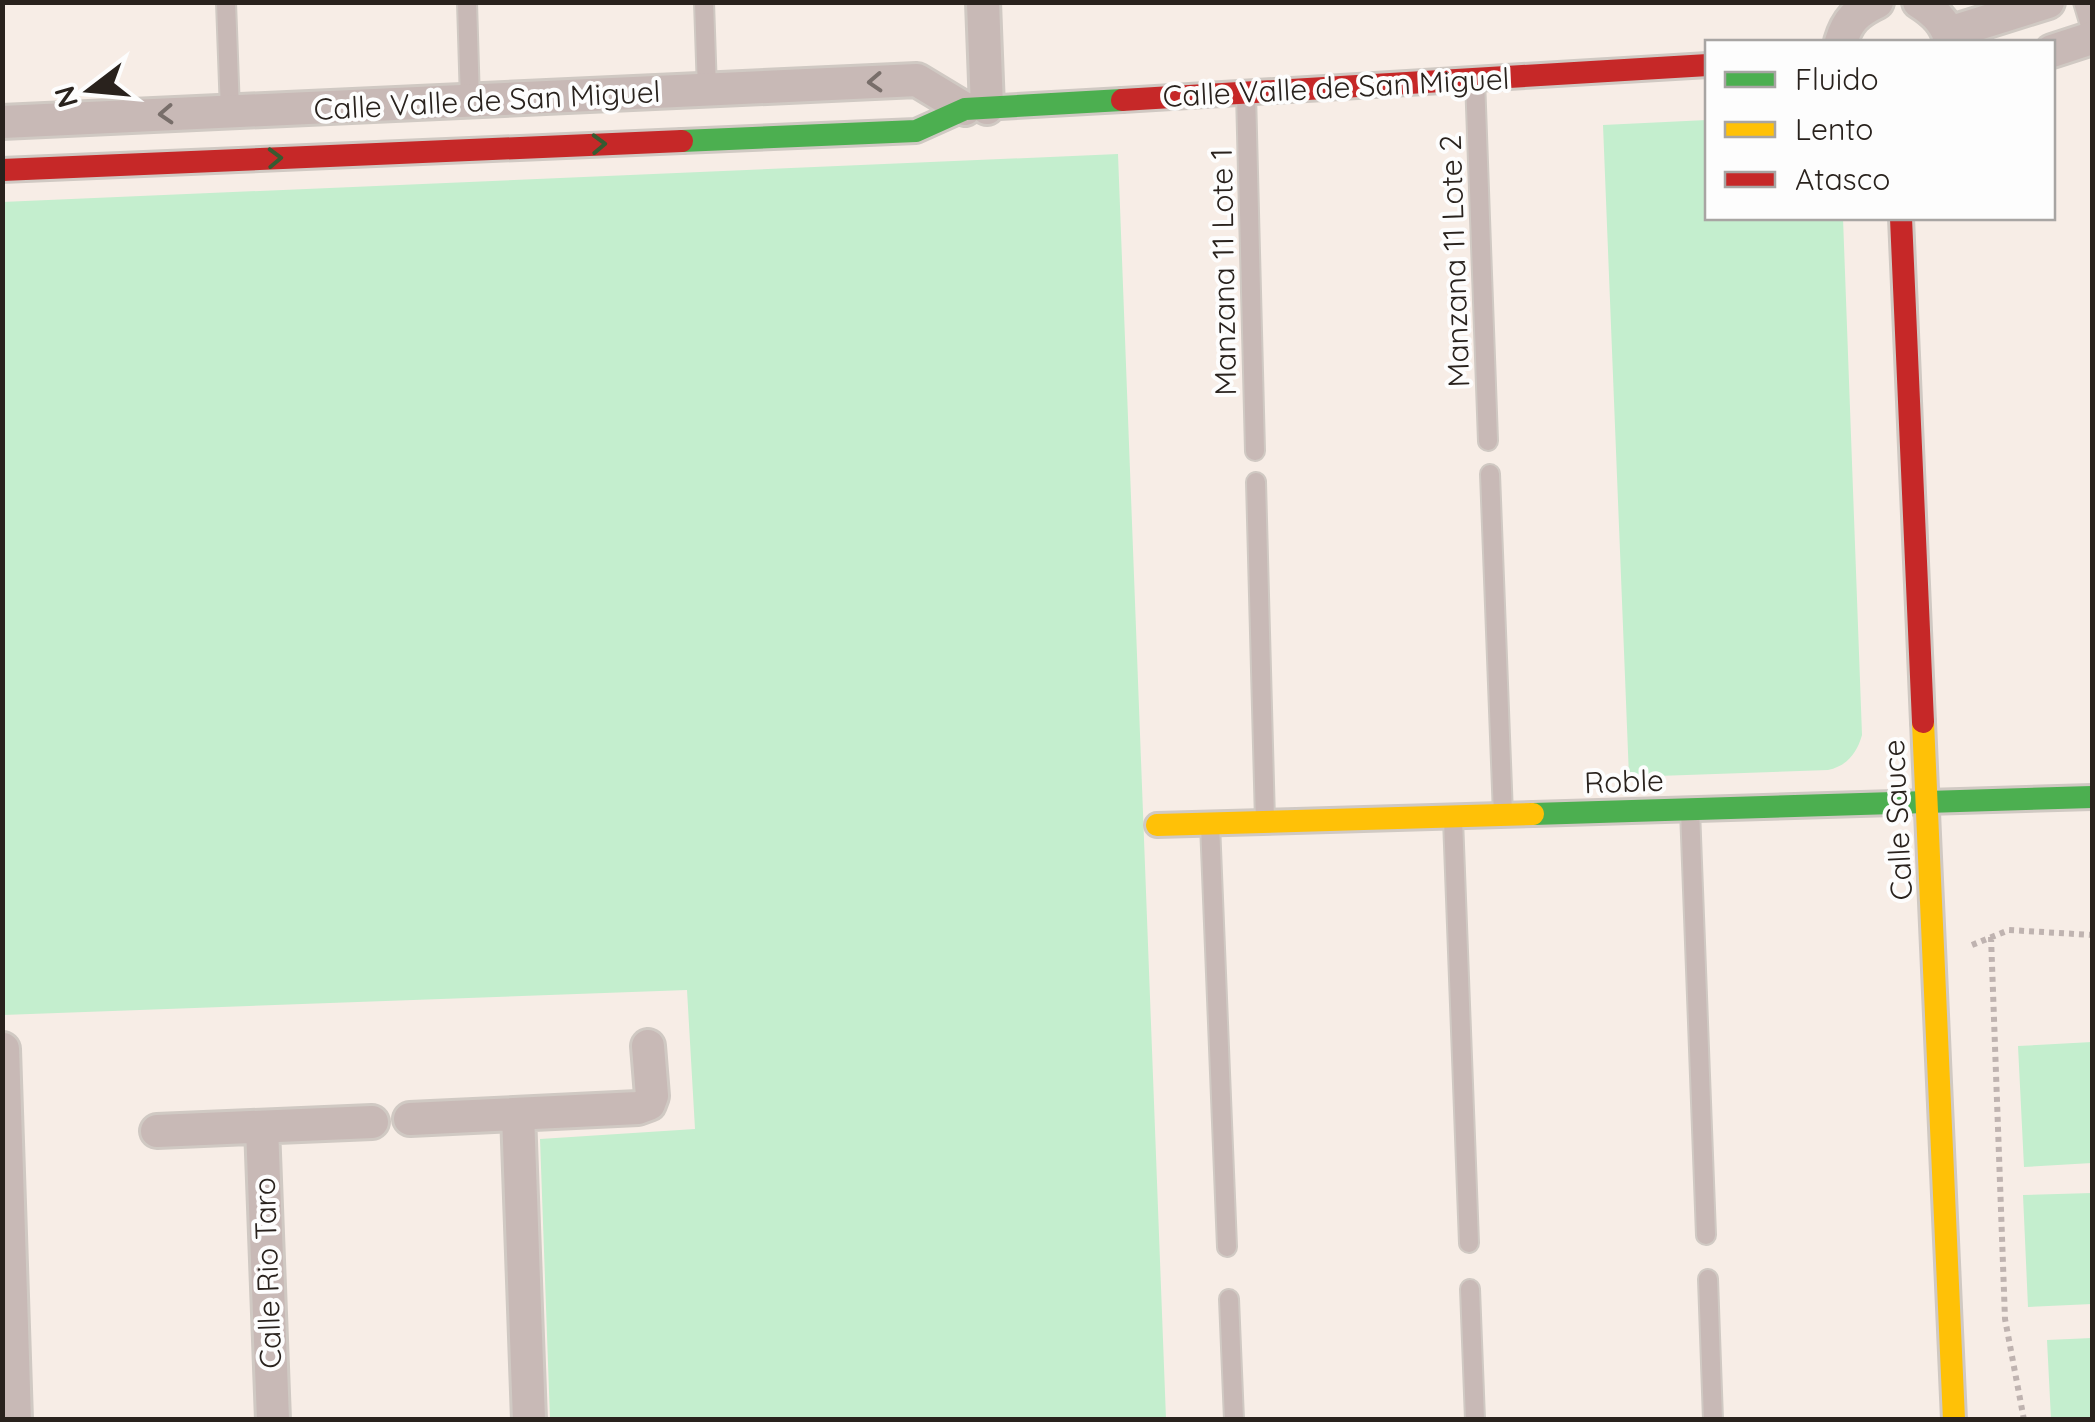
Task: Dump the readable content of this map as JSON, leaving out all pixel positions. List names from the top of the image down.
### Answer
{
  "streets": {
    "street": [
      "Calle Valle de San Miguel",
      "Roble",
      "Calle Sauce",
      "Calle Rio Taro"
    ],
    "lane": ["Manzana 11 Lote 2", "Manzana 11 Lote 1"]
  },
  "crossings": [
    ["Calle Valle de San Miguel", "Manzana 11 Lote 2"],
    ["Calle Valle de San Miguel", "Manzana 11 Lote 1"],
    ["Roble", "Calle Sauce"]
  ],
  "legend": ["Fluido", "Lento", "Atasco"],
  "north": "left"
}
